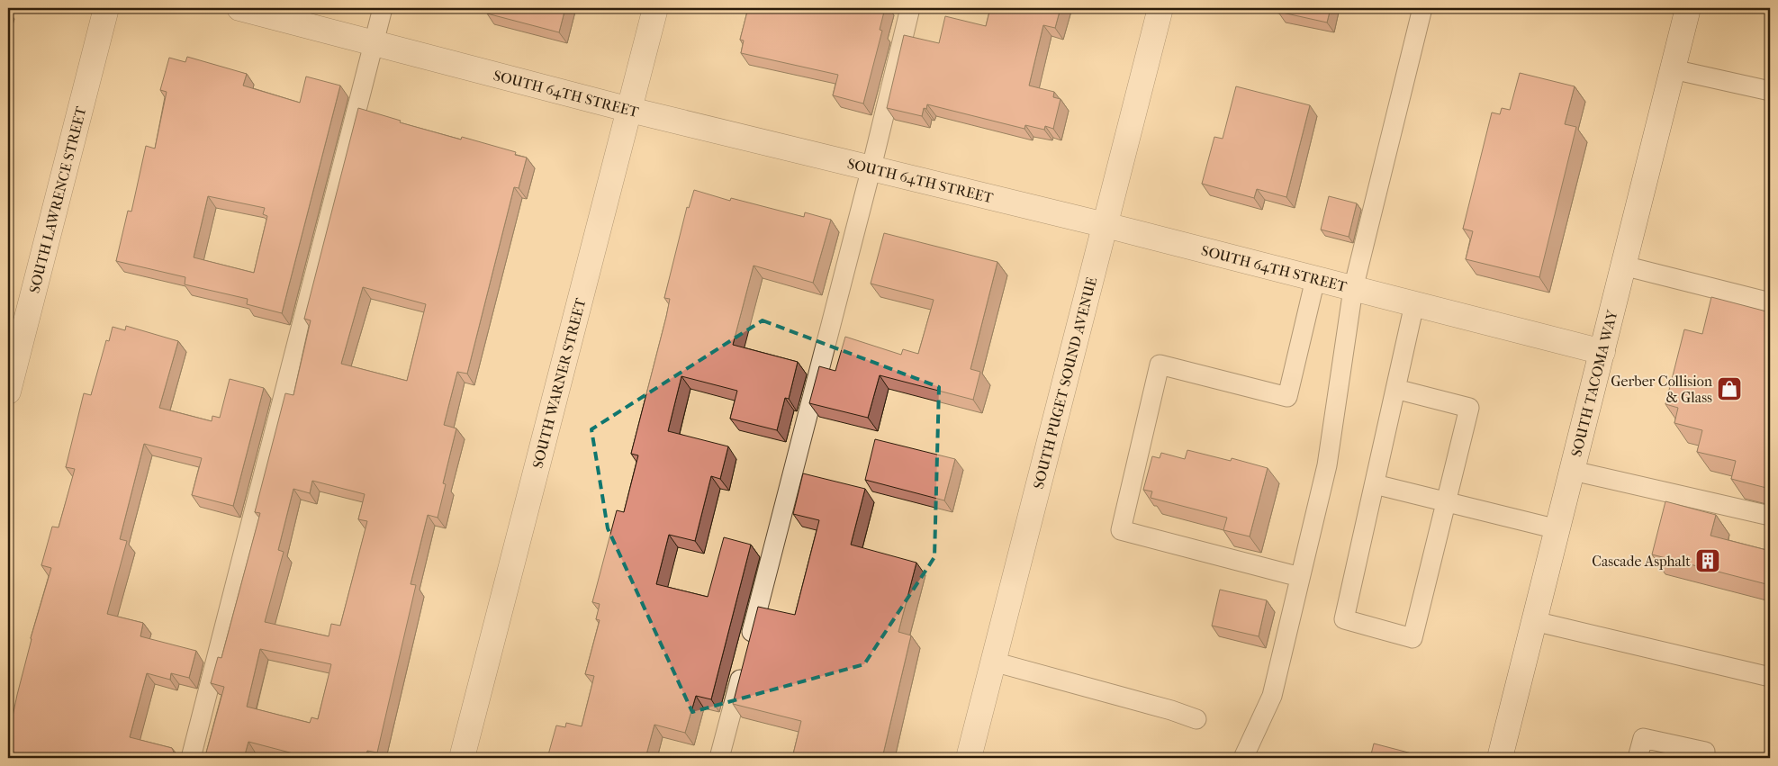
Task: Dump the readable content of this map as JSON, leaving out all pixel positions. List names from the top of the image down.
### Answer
{
  "streets": {
    "street": [
      "SOUTH 64TH STREET",
      "SOUTH LAWRENCE STREET",
      "SOUTH WARNER STREET",
      "SOUTH PUGET SOUND AVENUE",
      "SOUTH TACOMA WAY"
    ]
  },
  "crossings": [
    ["SOUTH 64TH STREET", "SOUTH WARNER STREET"],
    ["SOUTH 64TH STREET", "SOUTH PUGET SOUND AVENUE"],
    ["SOUTH 64TH STREET", "SOUTH TACOMA WAY"]
  ],
  "places": {
    "shop": ["Gerber Collision & Glass"],
    "building": ["Cascade Asphalt"]
  }
}
